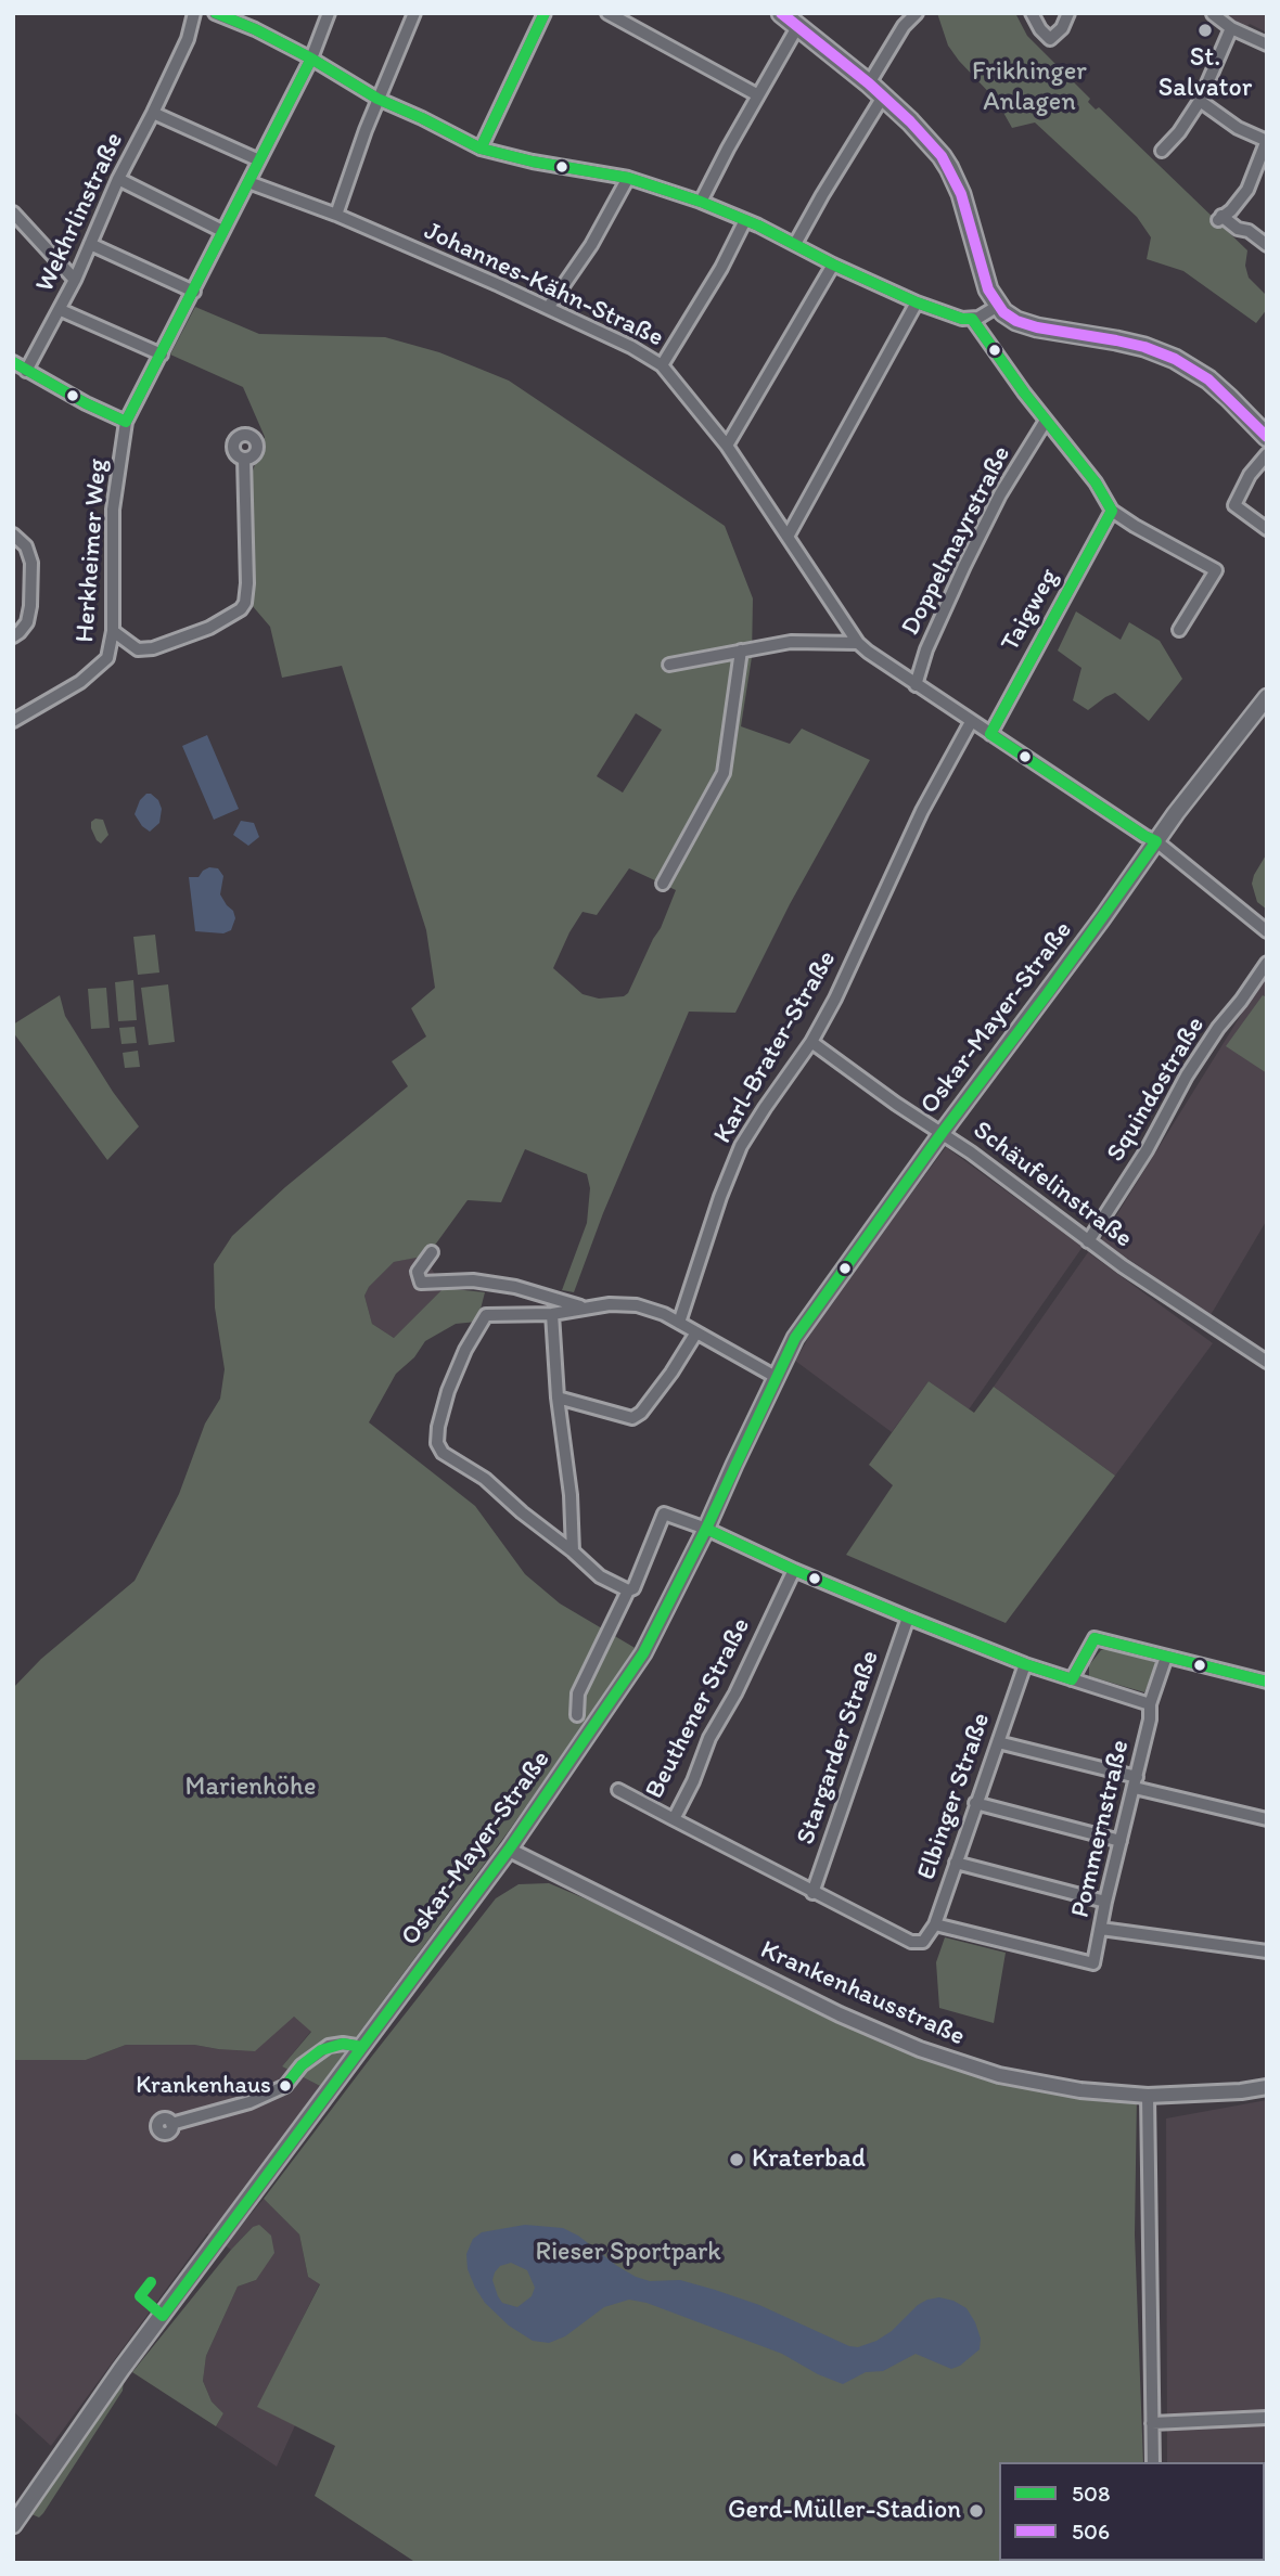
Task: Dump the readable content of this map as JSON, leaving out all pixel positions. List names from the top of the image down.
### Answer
{
  "streets": {
    "main road": ["Oskar-Mayer-Straße"],
    "street": [
      "Wekhrlinstraße",
      "Johannes-Kähn-Straße",
      "Doppelmayrstraße",
      "Herkheimer Weg",
      "Taigweg",
      "Karl-Brater-Straße",
      "Squindostraße",
      "Schäufelinstraße",
      "Beuthener Straße",
      "Stargarder Straße",
      "Elbinger Straße",
      "Pommernstraße",
      "Krankenhausstraße"
    ]
  },
  "crossings": [
    ["Wekhrlinstraße", "Herkheimer Weg"],
    ["Johannes-Kähn-Straße", "Doppelmayrstraße"],
    ["Johannes-Kähn-Straße", "Herkheimer Weg"],
    ["Johannes-Kähn-Straße", "Taigweg"],
    ["Johannes-Kähn-Straße", "Oskar-Mayer-Straße"],
    ["Johannes-Kähn-Straße", "Karl-Brater-Straße"],
    ["Oskar-Mayer-Straße", "Schäufelinstraße"],
    ["Oskar-Mayer-Straße", "Krankenhausstraße"],
    ["Karl-Brater-Straße", "Schäufelinstraße"],
    ["Squindostraße", "Schäufelinstraße"],
    ["Stargarder Straße", "Elbinger Straße"],
    ["Elbinger Straße", "Pommernstraße"]
  ],
  "parks": ["Frikhinger Anlagen", "Marienhöhe", "Rieser Sportpark"],
  "places": [
    "St. Salvator",
    "Krankenhaus",
    "Kraterbad",
    "Gerd-Müller-Stadion"
  ],
  "lines": ["transit line 508", "transit line 506"],
  "legend": ["508", "506"]
}
